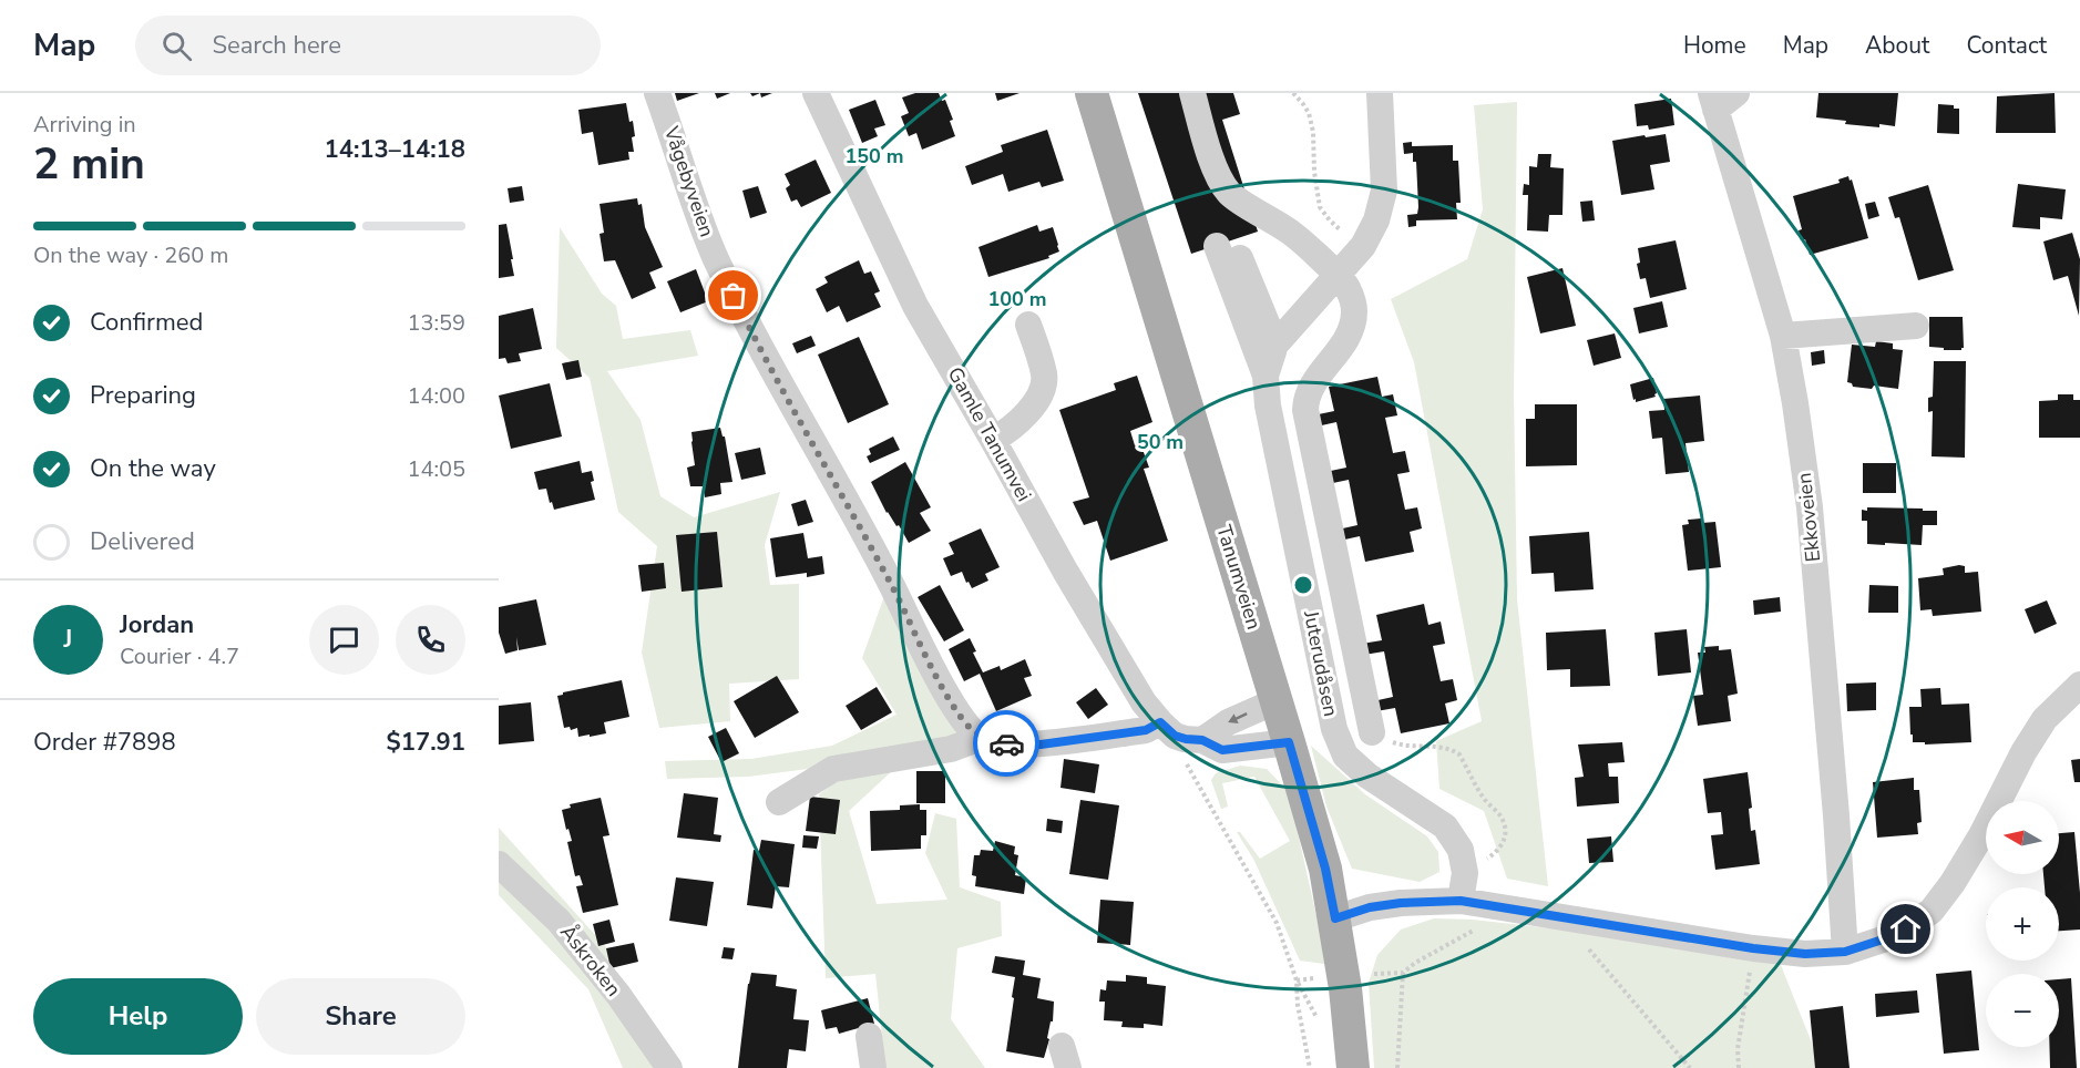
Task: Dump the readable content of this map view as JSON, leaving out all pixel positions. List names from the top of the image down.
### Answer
{
  "streets": {
    "main road": ["Tanumveien"],
    "street": [
      "Vågebyveien",
      "Gamle Tanumvei",
      "Ekkoveien",
      "Juterudåsen",
      "Åskroken"
    ]
  },
  "crossings": [
    ["Gamle Tanumvei", "Tanumveien"]
  ],
  "north": "left",
  "page": {
    "header": "Map",
    "search": "Search here",
    "nav": [
      "Home",
      "Map",
      "About",
      "Contact"
    ],
    "heading": ["2 min", "Arriving in", "14:13–14:18"],
    "panel": [
      "Jordan",
      "Courier · 4.7",
      "Order #7898",
      "$17.91"
    ],
    "bar": "On the way · 260 m",
    "list": [
      ["Confirmed", "13:59"],
      ["Preparing", "14:00"],
      ["On the way", "14:05"],
      "Delivered"
    ],
    "round": "J",
    "map_buttons": ["+", "−"],
    "buttons": ["Help", "Share"]
  },
  "rings": ["150 m", "100 m", "50 m"]
}
